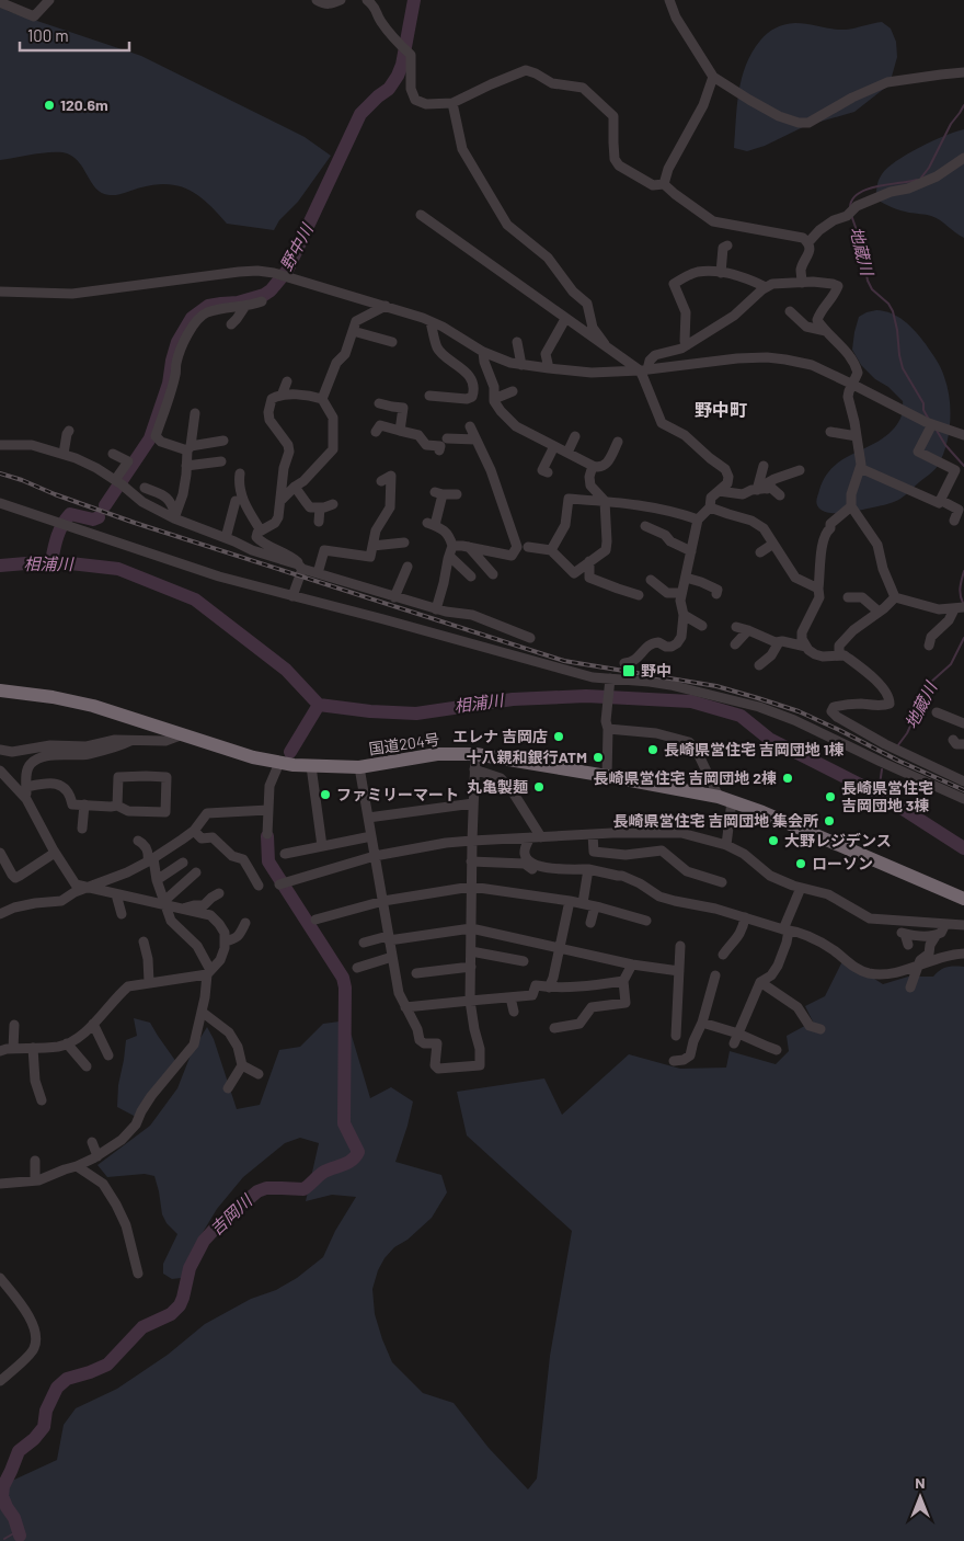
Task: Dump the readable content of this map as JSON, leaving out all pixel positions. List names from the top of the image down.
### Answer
{
  "streets": {
    "highway": ["国道204号"]
  },
  "districts": ["野中町"],
  "water": [
    "野中川",
    "地蔵川",
    "相浦川",
    "吉岡川"
  ],
  "places": {
    "other": [
      "120.6m",
      "エレナ 吉岡店",
      "長崎県営住宅 吉岡団地 1棟",
      "十八親和銀行ATM",
      "長崎県営住宅 吉岡団地 2棟",
      "丸亀製麺",
      "ファミリーマート",
      "長崎県営住宅 吉岡団地 3棟",
      "長崎県営住宅 吉岡団地 集会所",
      "大野レジデンス",
      "ローソン"
    ],
    "transit": ["野中"]
  },
  "scale_bar": "100 m",
  "north": "top"
}
